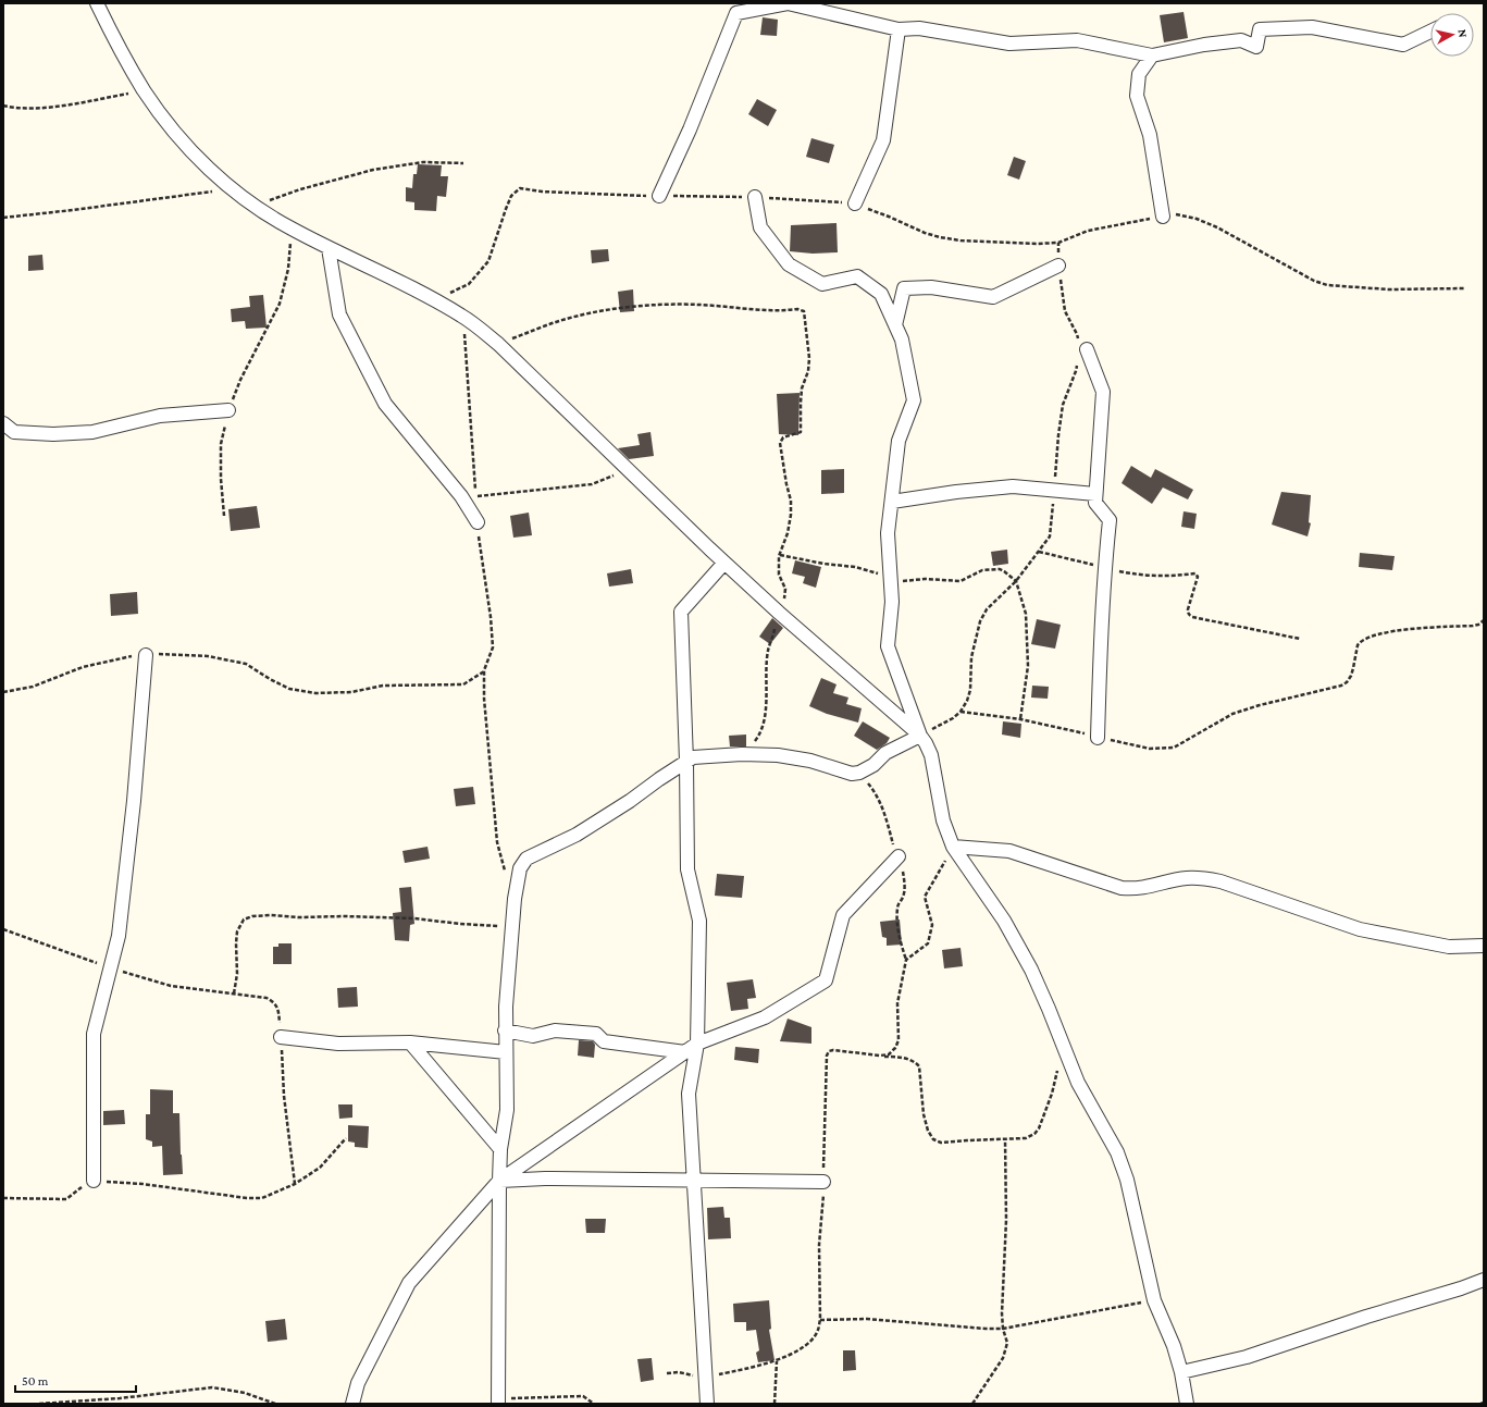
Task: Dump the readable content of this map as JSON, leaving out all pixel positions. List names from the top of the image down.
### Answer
{
  "scale_bar": "50 m",
  "north": "right"
}
